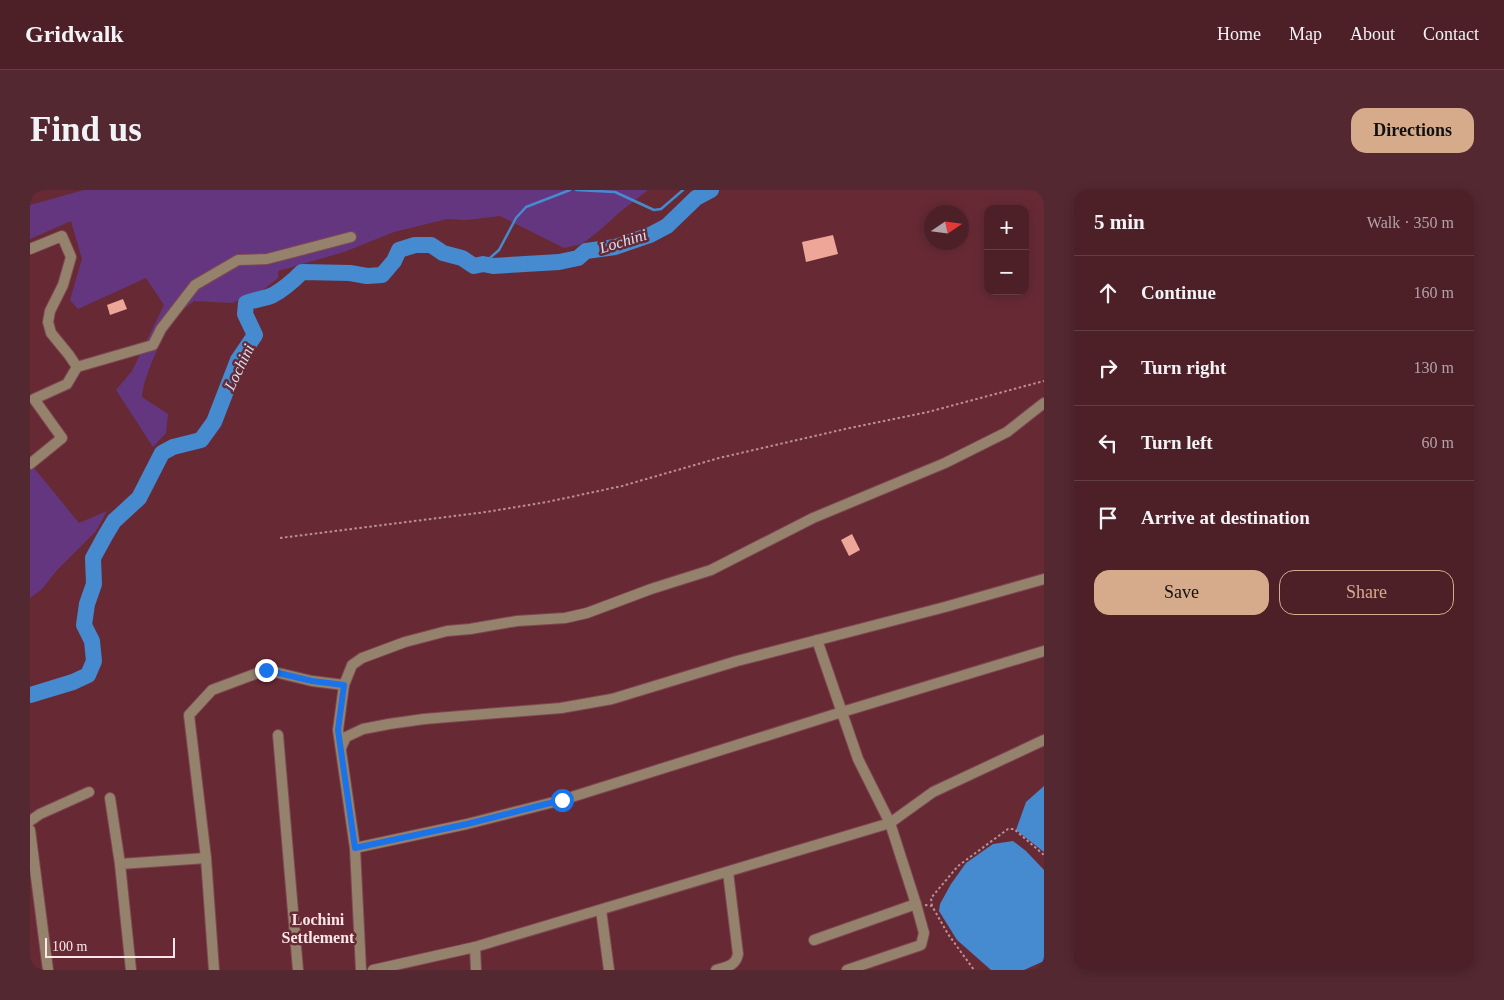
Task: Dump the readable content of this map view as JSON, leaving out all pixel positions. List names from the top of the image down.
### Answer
{
  "districts": ["Lochini Settlement"],
  "water": ["Lochini"],
  "scale_bar": "100 m",
  "north": "right",
  "page": {
    "header": "Gridwalk",
    "nav": [
      "Home",
      "Map",
      "About",
      "Contact"
    ],
    "buttons": [
      "Directions",
      ["Save", "Share"]
    ],
    "title": "Find us",
    "heading": ["5 min", "Walk · 350 m"],
    "map_buttons": ["+", "−"],
    "list": [
      ["Continue", "160 m"],
      ["Turn right", "130 m"],
      ["Turn left", "60 m"],
      "Arrive at destination"
    ],
    "scale": "100 m"
  }
}
